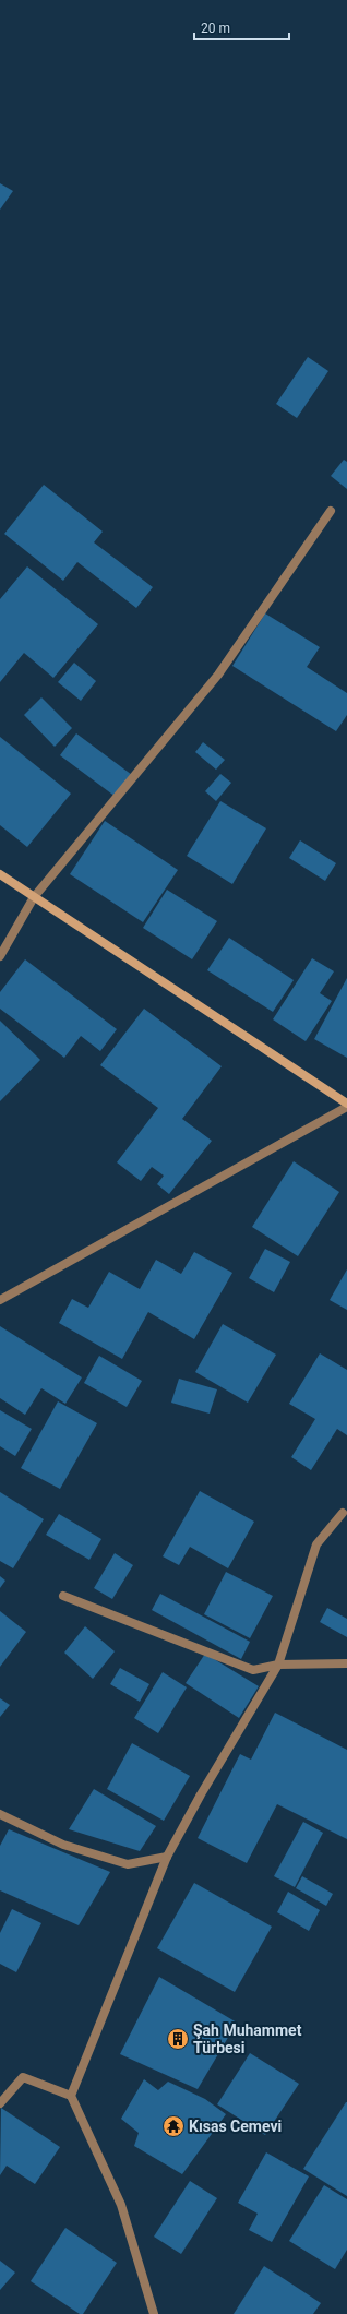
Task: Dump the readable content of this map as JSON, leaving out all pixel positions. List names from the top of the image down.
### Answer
{
  "places": {
    "building": ["Şah Muhammet Türbesi"],
    "temple": ["Kısas Cemevi"]
  },
  "scale_bar": "20 m"
}
